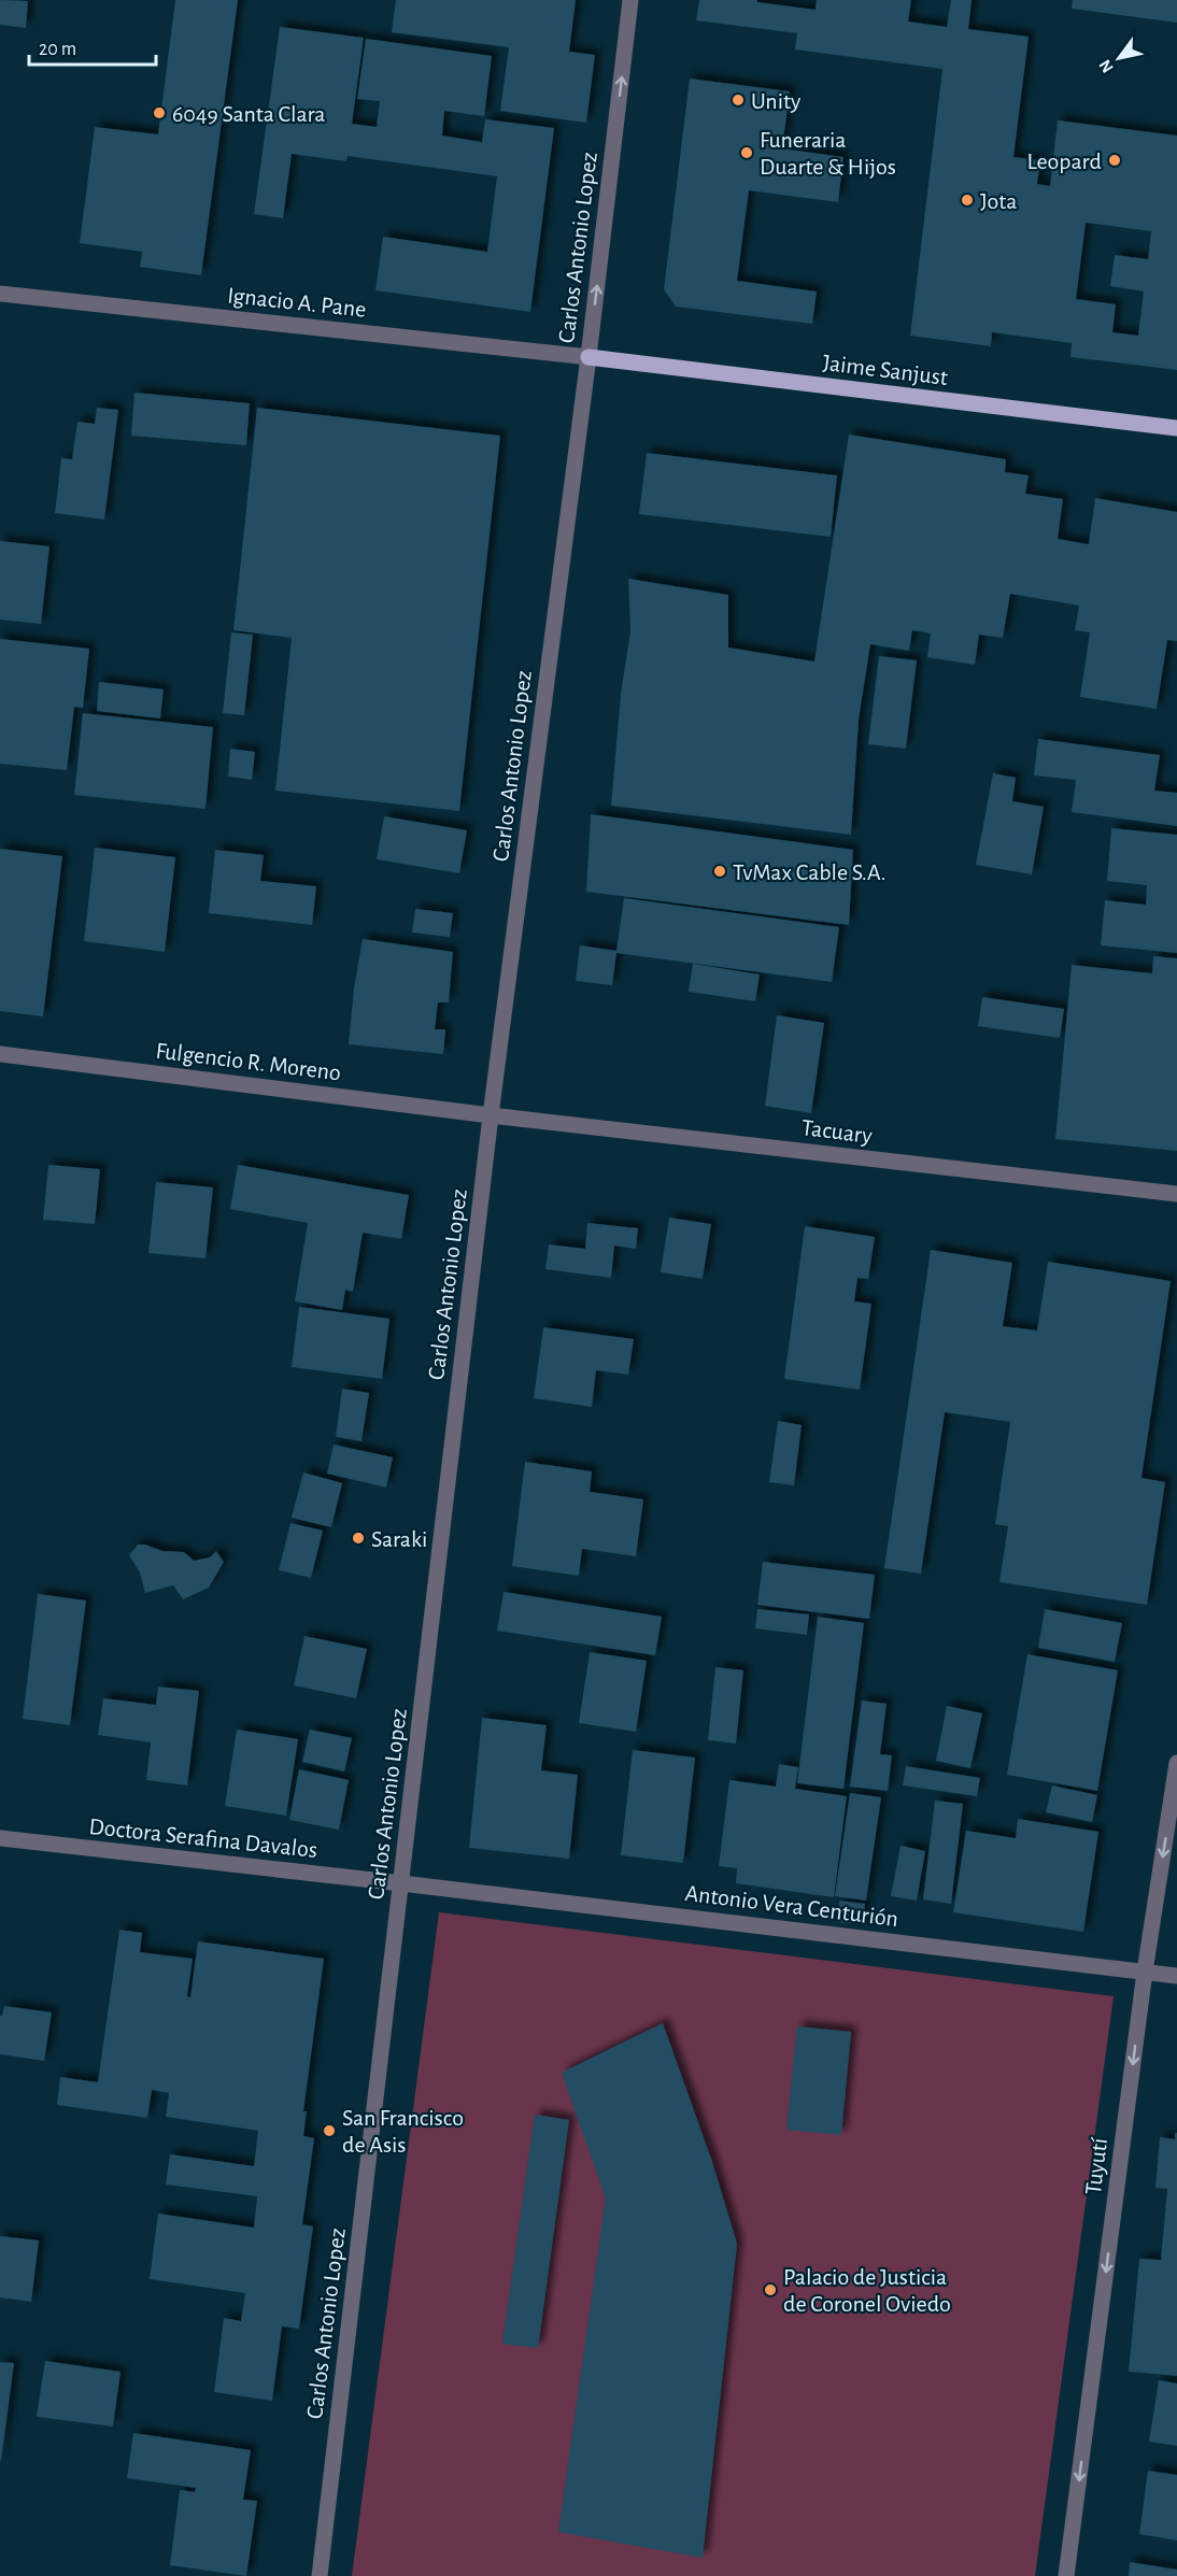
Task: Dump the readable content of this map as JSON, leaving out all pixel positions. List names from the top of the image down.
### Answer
{
  "streets": {
    "main road": ["Jaime Sanjust"],
    "street": [
      "Carlos Antonio Lopez",
      "Ignacio A. Pane",
      "Fulgencio R. Moreno",
      "Tacuary",
      "Doctora Serafina Davalos",
      "Antonio Vera Centurión",
      "Tuyutí"
    ]
  },
  "crossings": [
    ["Carlos Antonio Lopez", "Ignacio A. Pane"],
    ["Carlos Antonio Lopez", "Jaime Sanjust"],
    ["Carlos Antonio Lopez", "Fulgencio R. Moreno"],
    ["Carlos Antonio Lopez", "Tacuary"],
    ["Carlos Antonio Lopez", "Doctora Serafina Davalos"],
    ["Carlos Antonio Lopez", "Antonio Vera Centurión"],
    ["Ignacio A. Pane", "Jaime Sanjust"],
    ["Fulgencio R. Moreno", "Tacuary"],
    ["Doctora Serafina Davalos", "Antonio Vera Centurión"],
    ["Antonio Vera Centurión", "Tuyutí"]
  ],
  "one_way": ["Tuyutí"],
  "places": [
    "Unity",
    "6049 Santa Clara",
    "Funeraria Duarte & Hijos",
    "Leopard",
    "Jota",
    "TvMax Cable S.A.",
    "Saraki",
    "San Francisco de Asis",
    "Palacio de Justicia de Coronel Oviedo"
  ],
  "scale_bar": "20 m",
  "north": "bottom left"
}
